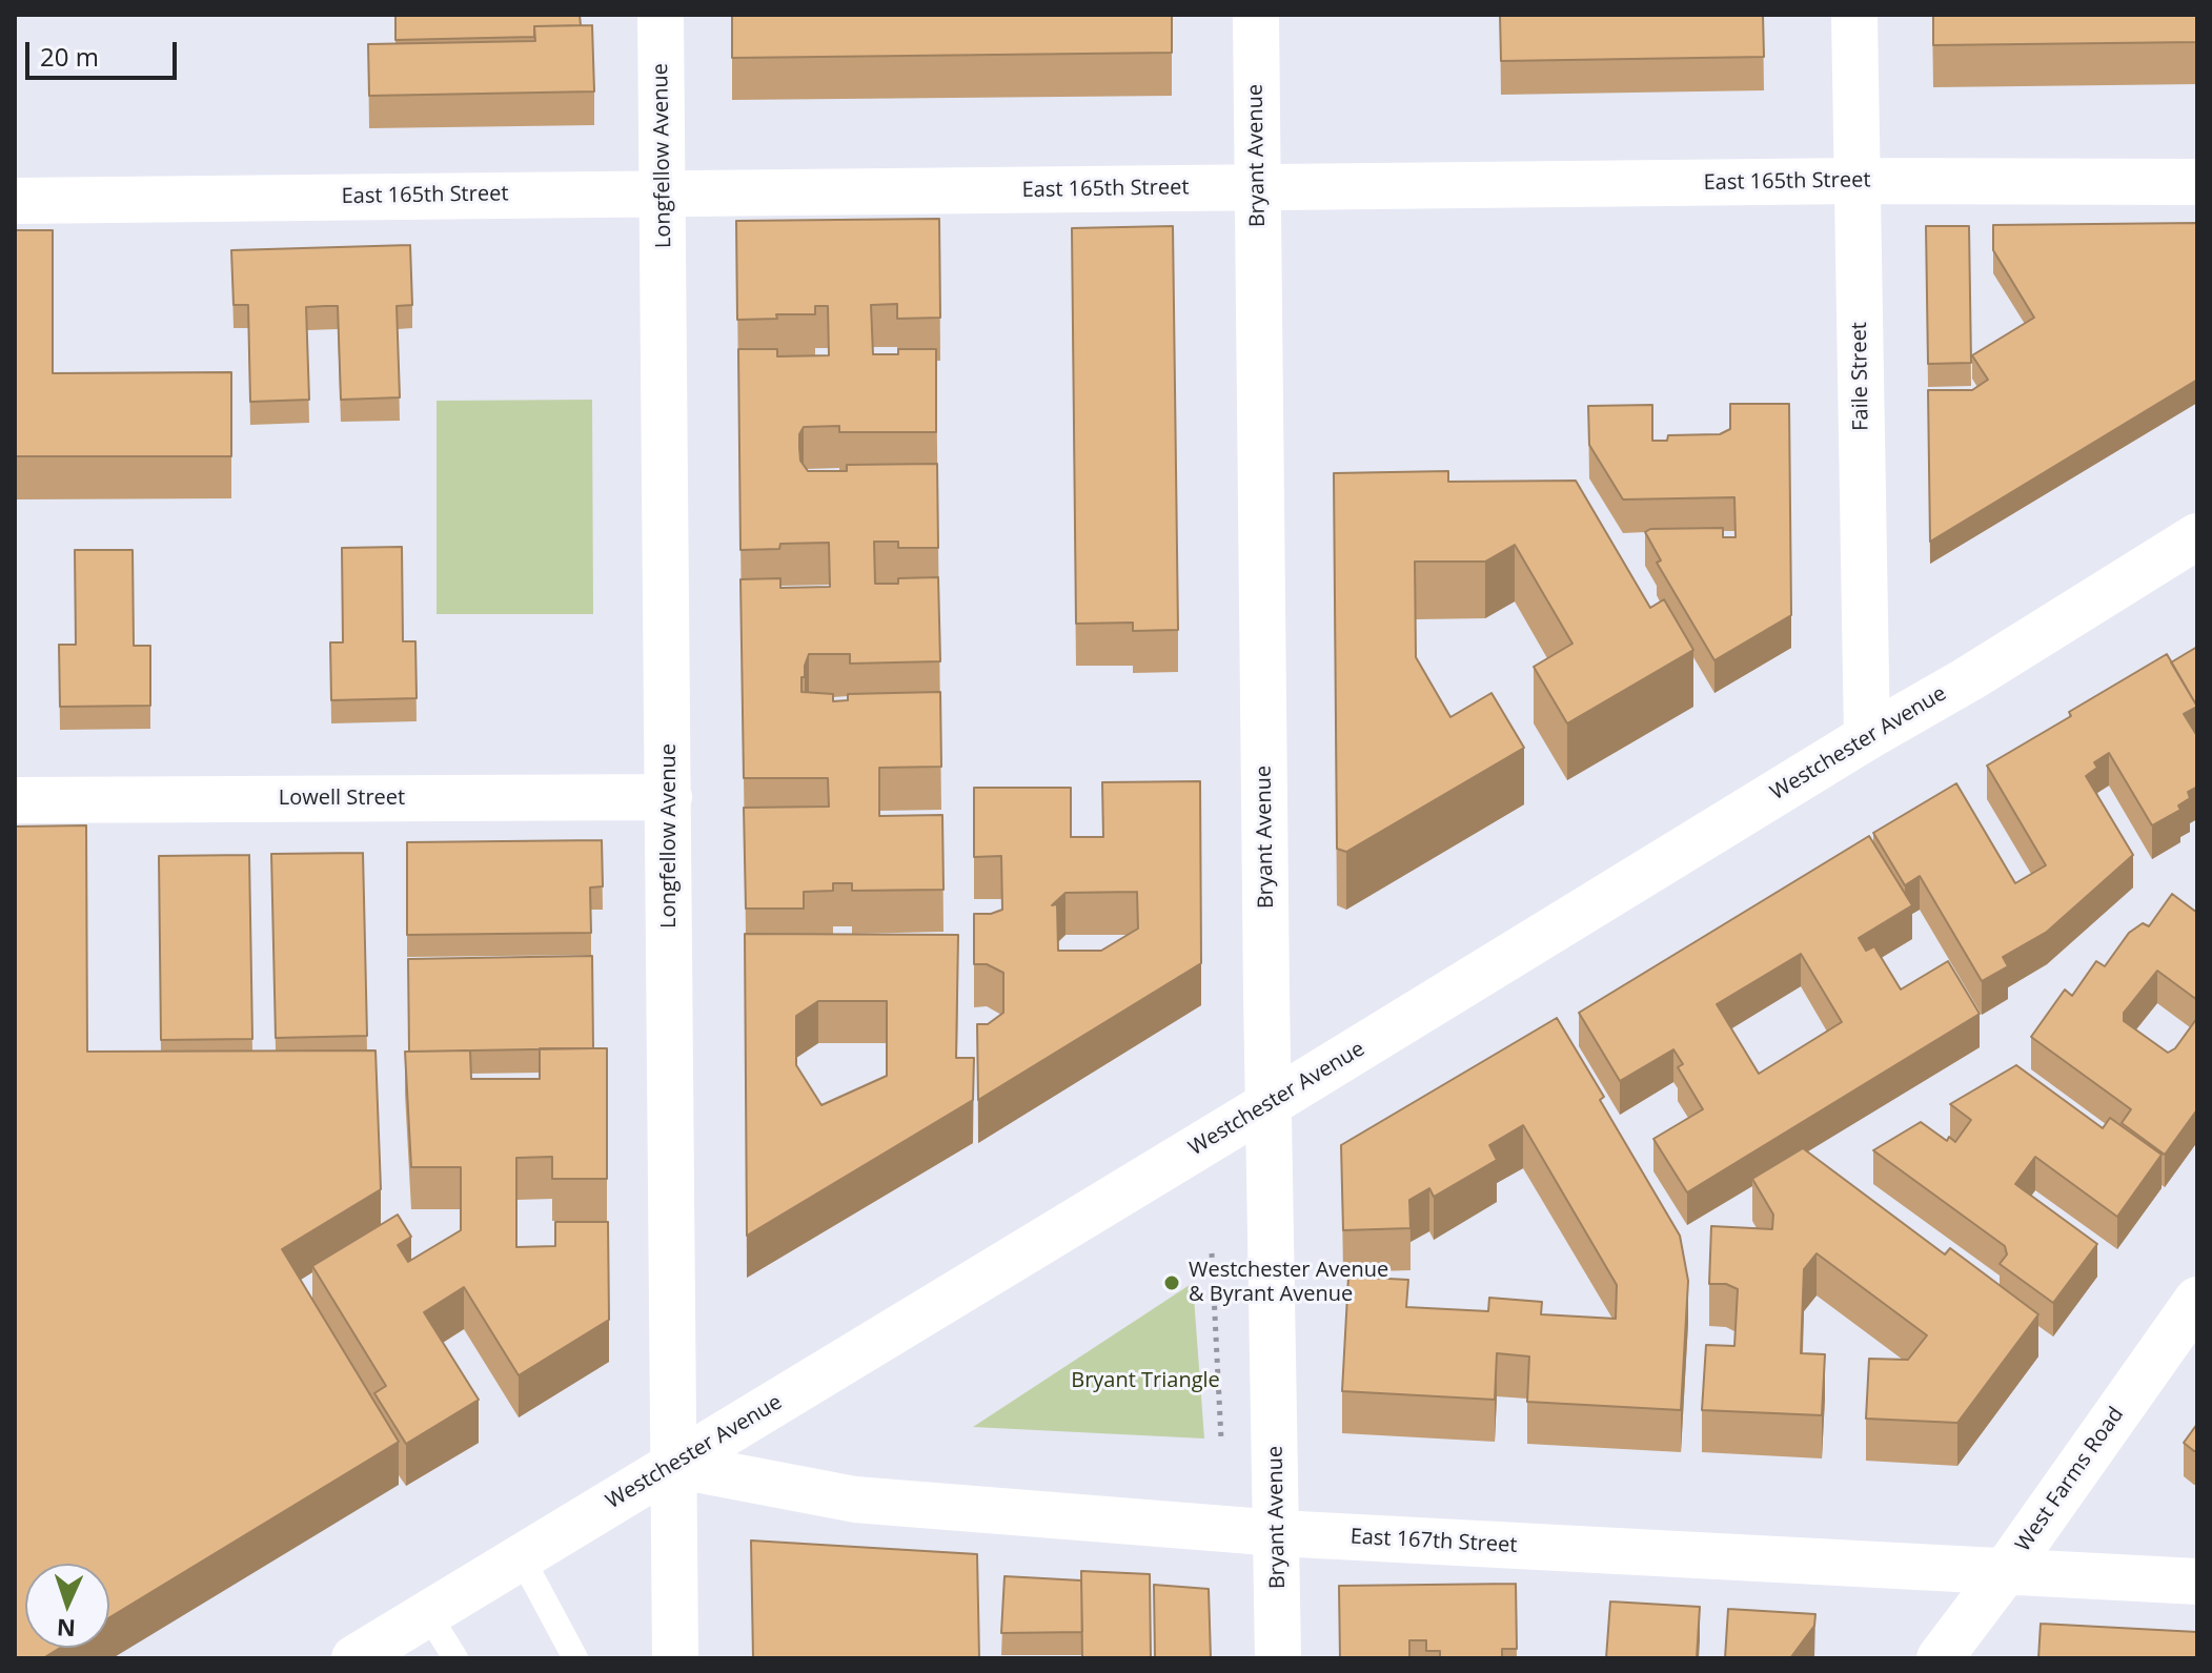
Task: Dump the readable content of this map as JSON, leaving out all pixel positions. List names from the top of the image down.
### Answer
{
  "streets": {
    "street": [
      "Longfellow Avenue",
      "Bryant Avenue",
      "East 165th Street",
      "Faile Street",
      "Westchester Avenue",
      "Lowell Street",
      "West Farms Road",
      "East 167th Street"
    ]
  },
  "crossings": [
    ["Longfellow Avenue", "East 165th Street"],
    ["Longfellow Avenue", "Westchester Avenue"],
    ["Longfellow Avenue", "Lowell Street"],
    ["Longfellow Avenue", "East 167th Street"],
    ["Bryant Avenue", "East 165th Street"],
    ["Bryant Avenue", "Westchester Avenue"],
    ["Bryant Avenue", "East 167th Street"],
    ["East 165th Street", "Faile Street"],
    ["Faile Street", "Westchester Avenue"],
    ["Westchester Avenue", "East 167th Street"],
    ["West Farms Road", "East 167th Street"]
  ],
  "parks": ["Bryant Triangle"],
  "places": ["Westchester Avenue & Byrant Avenue"],
  "scale_bar": "20 m",
  "north": "bottom"
}
